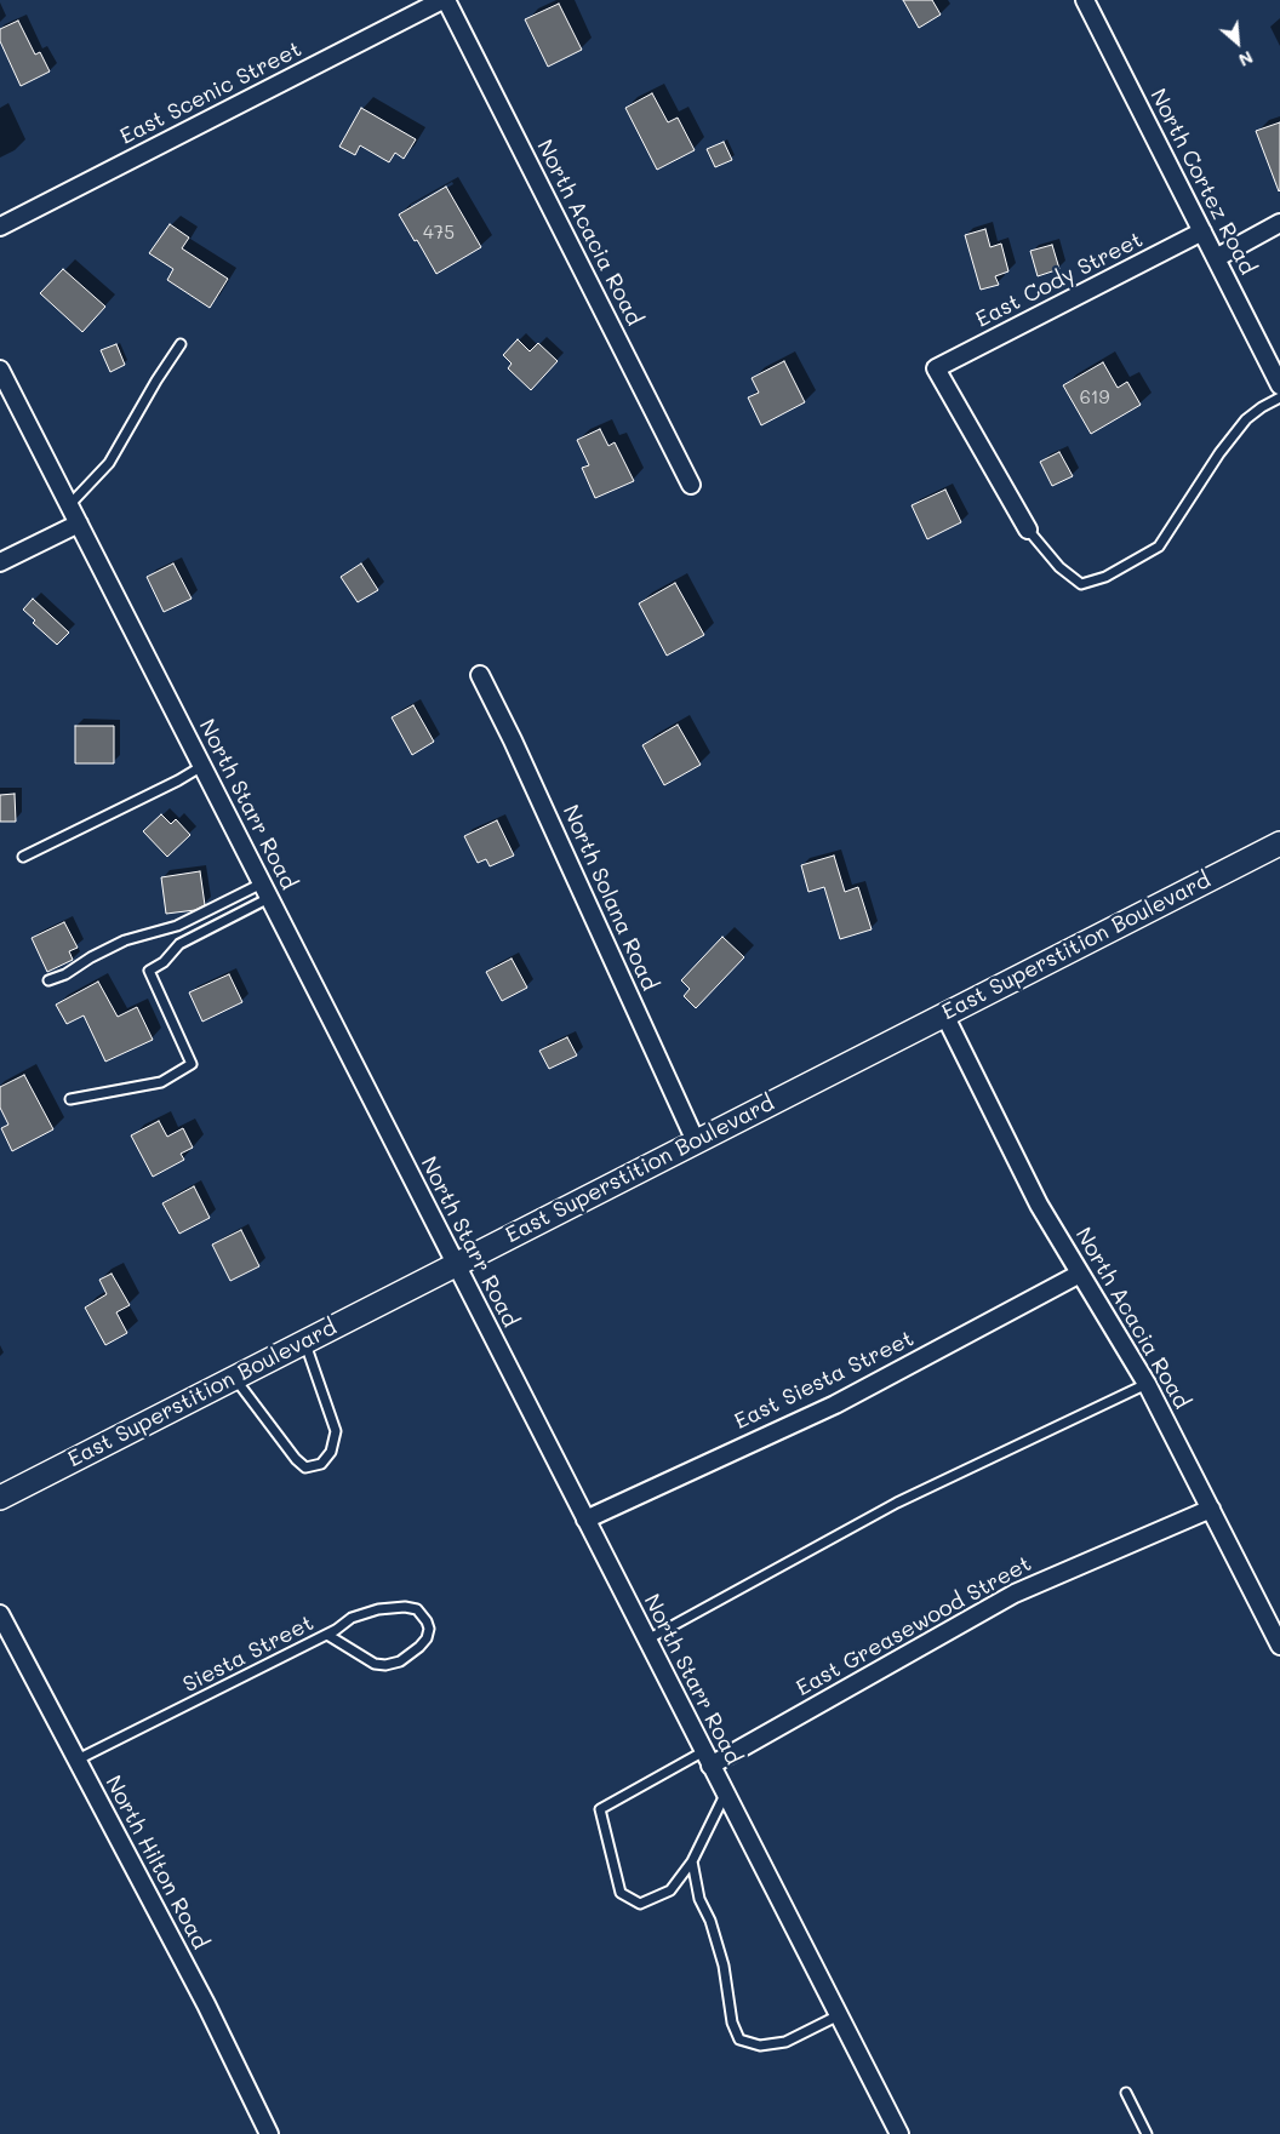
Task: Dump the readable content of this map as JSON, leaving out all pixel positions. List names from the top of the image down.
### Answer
{
  "streets": {
    "main road": ["East Superstition Boulevard"],
    "street": [
      "East Scenic Street",
      "North Cortez Road",
      "North Acacia Road",
      "East Cody Street",
      "North Starr Road",
      "North Solana Road",
      "East Siesta Street",
      "East Greasewood Street",
      "North Hilton Road"
    ],
    "lane": ["Siesta Street"]
  },
  "crossings": [
    ["East Scenic Street", "North Acacia Road"],
    ["North Cortez Road", "East Cody Street"],
    ["North Acacia Road", "East Superstition Boulevard"],
    ["North Acacia Road", "East Siesta Street"],
    ["North Acacia Road", "East Greasewood Street"],
    ["North Starr Road", "East Superstition Boulevard"],
    ["North Starr Road", "East Siesta Street"],
    ["North Starr Road", "East Greasewood Street"],
    ["North Solana Road", "East Superstition Boulevard"],
    ["Siesta Street", "North Hilton Road"]
  ],
  "house_numbers": ["475", "619"],
  "north": "bottom right"
}
